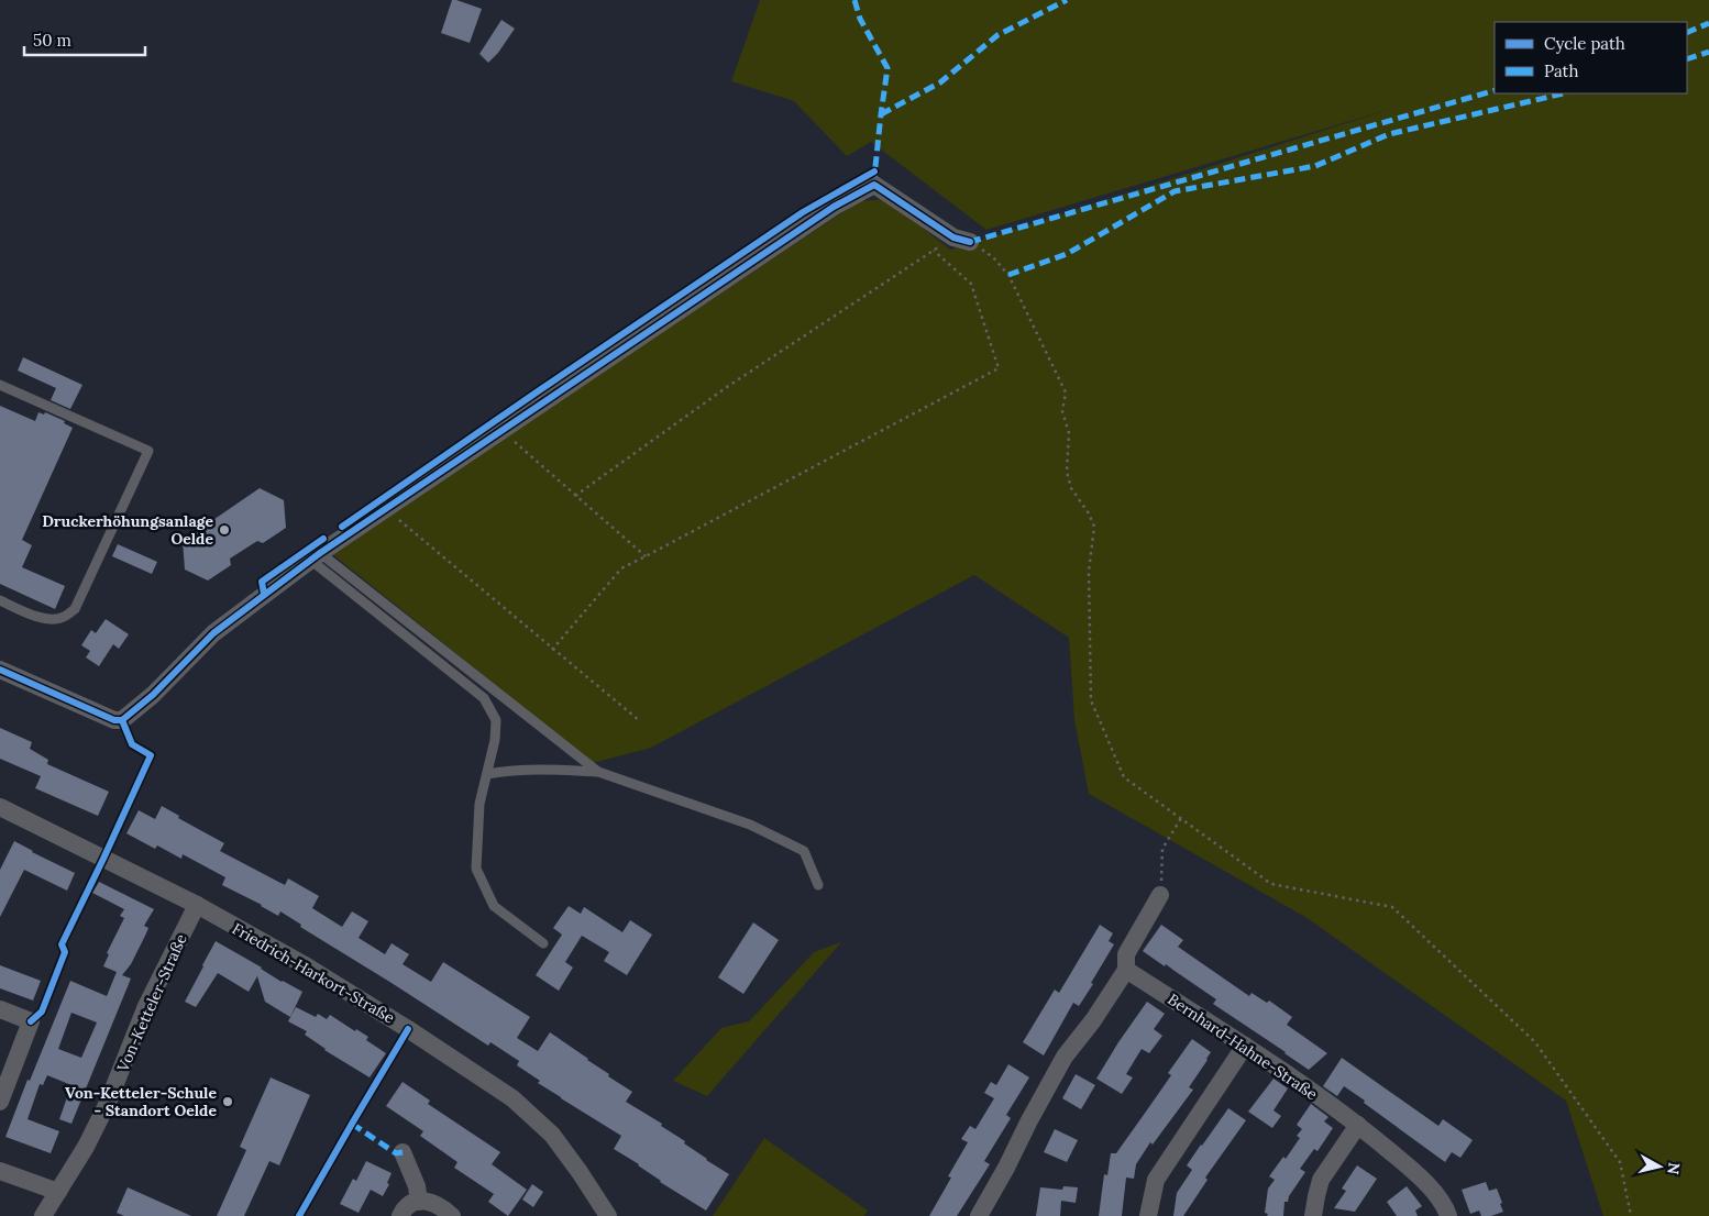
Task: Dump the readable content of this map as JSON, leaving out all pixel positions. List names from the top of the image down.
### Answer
{
  "streets": {
    "street": ["Friedrich-Harkort-Straße", "Von-Ketteler-Straße", "Bernhard-Hahne-Straße"]
  },
  "crossings": [
    ["Friedrich-Harkort-Straße", "Von-Ketteler-Straße"]
  ],
  "places": ["Druckerhöhungsanlage Oelde", "Von-Ketteler-Schule - Standort Oelde"],
  "legend": ["Cycle path", "Path"],
  "scale_bar": "50 m",
  "north": "right"
}
